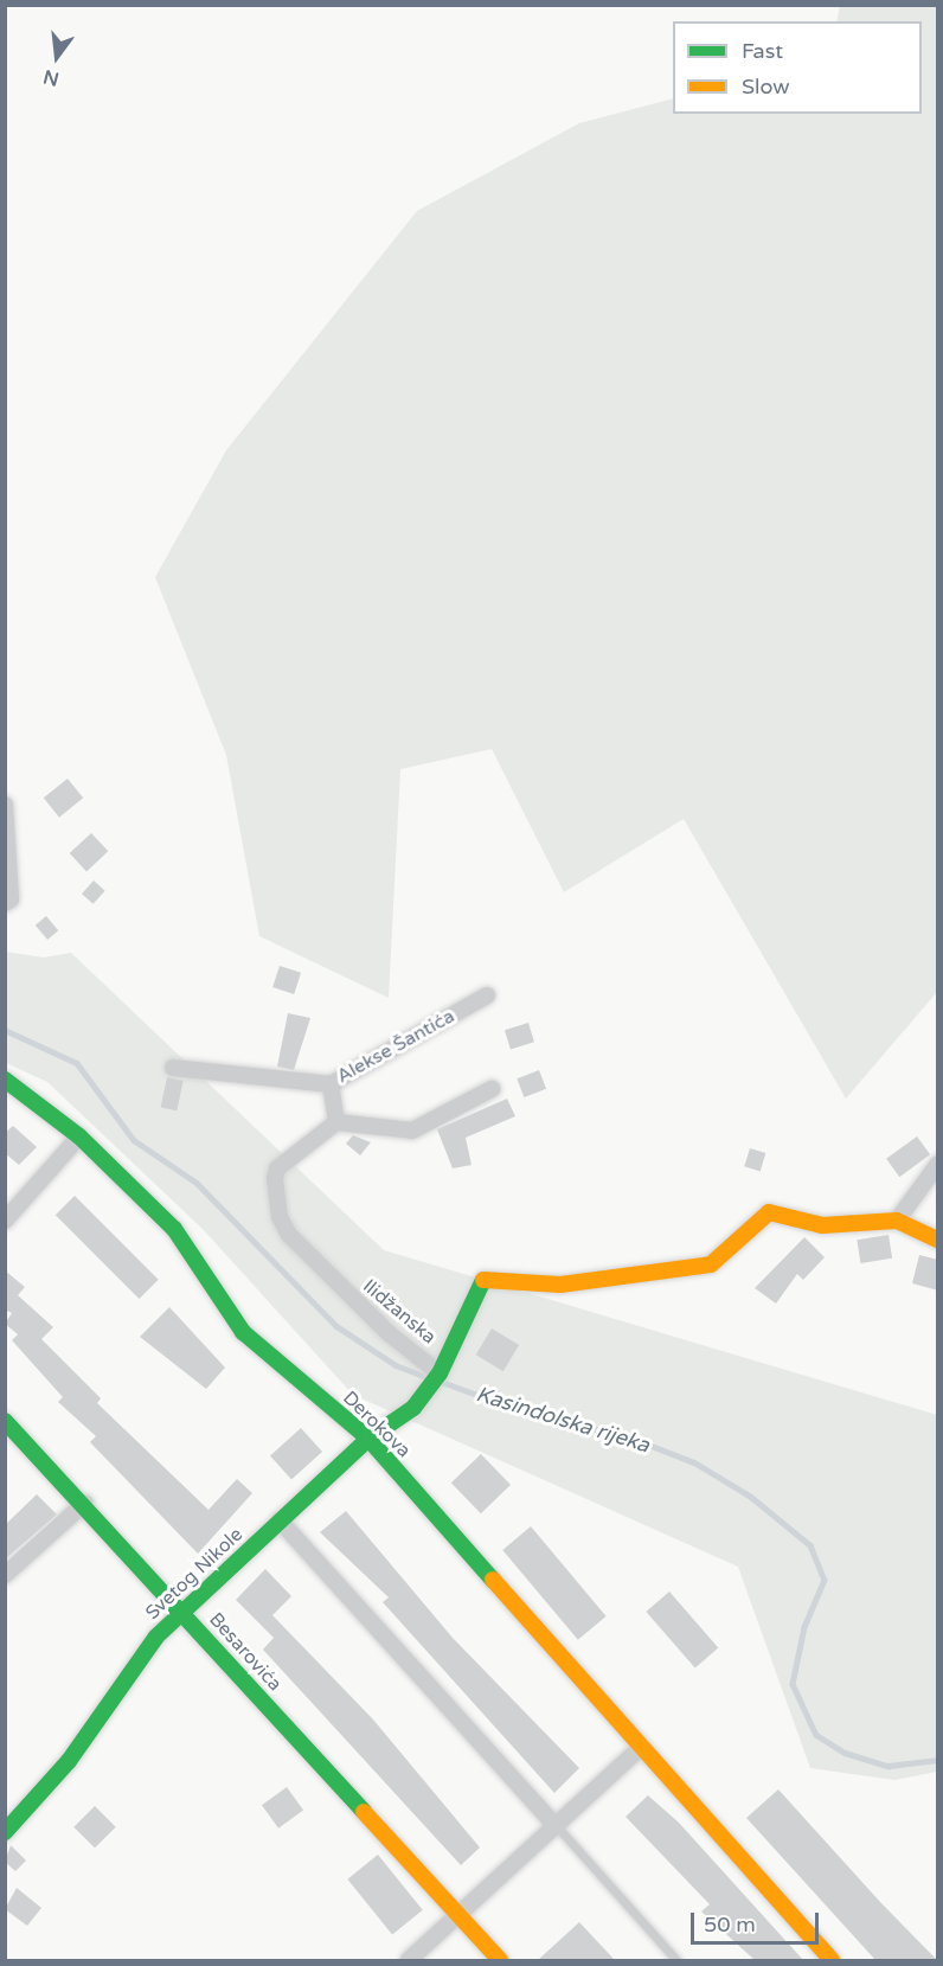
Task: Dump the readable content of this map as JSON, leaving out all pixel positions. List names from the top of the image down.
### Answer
{
  "streets": {
    "street": [
      "Alekse Šantića",
      "Ilidžanska",
      "Derokova",
      "Svetog Nikole",
      "Besarovića"
    ]
  },
  "crossings": [
    ["Ilidžanska", "Svetog Nikole"],
    ["Derokova", "Svetog Nikole"],
    ["Svetog Nikole", "Besarovića"]
  ],
  "water": ["Kasindolska rijeka"],
  "legend": ["Fast", "Slow"],
  "scale_bar": "50 m",
  "north": "bottom"
}
